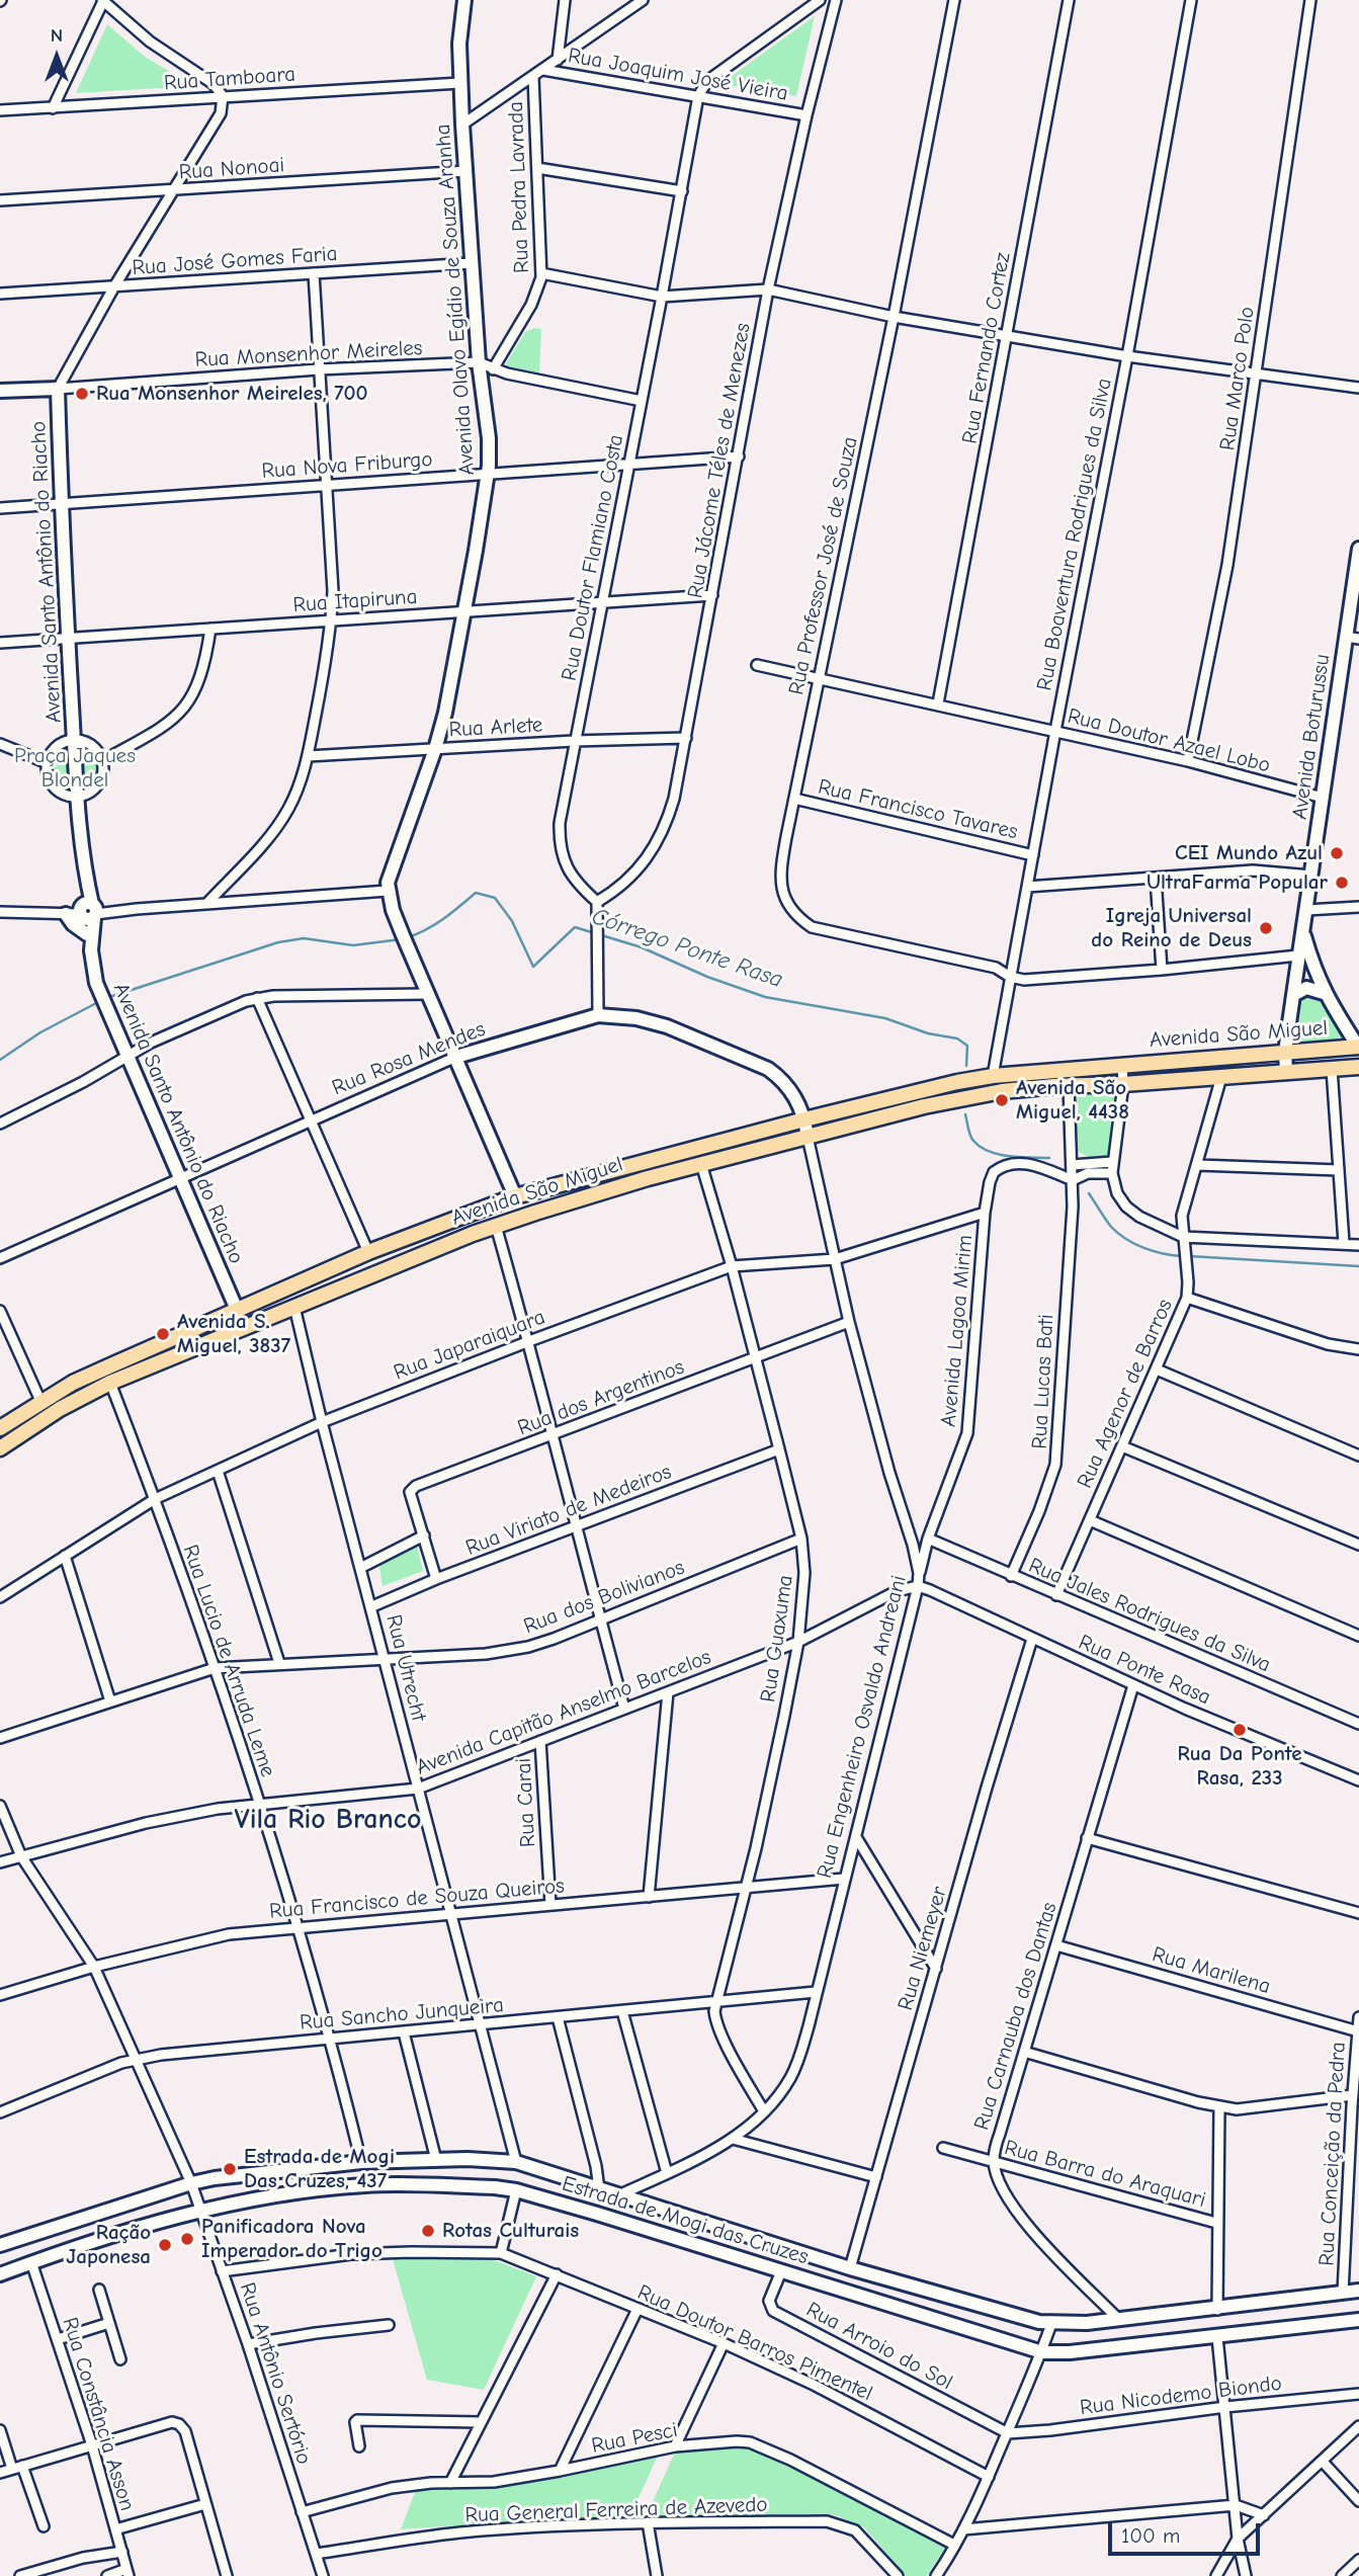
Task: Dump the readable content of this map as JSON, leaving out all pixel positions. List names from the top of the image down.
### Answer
{
  "streets": {
    "main road": [
      "Avenida Olavo Egídio de Souza Aranha",
      "Avenida Santo Antônio do Riacho",
      "Avenida Boturussu",
      "Avenida São Miguel",
      "Rua Rosa Mendes",
      "Estrada de Mogi das Cruzes"
    ],
    "street": [
      "Rua Joaquim José Vieira",
      "Rua Tamboara",
      "Rua Nonoai",
      "Rua Pedra Lavrada",
      "Rua José Gomes Faria",
      "Rua Fernando Cortez",
      "Rua Monsenhor Meireles",
      "Rua Marco Polo",
      "Rua Jácome Téles de Menezes",
      "Rua Nova Friburgo",
      "Rua Boaventura Rodrigues da Silva",
      "Rua Doutor Flamiano Costa",
      "Rua Professor José de Souza",
      "Rua Itapiruna",
      "Rua Arlete",
      "Rua Doutor Azael Lobo",
      "Rua Francisco Tavares",
      "Avenida Lagoa Mirim",
      "Rua Japaraiquara",
      "Rua Lucas Bati",
      "Rua Agenor de Barros",
      "Rua dos Argentinos",
      "Rua Viriato de Medeiros",
      "Rua dos Bolivianos",
      "Rua Jales Rodrigues da Silva",
      "Rua Guaxuma",
      "Rua Lucio de Arruda Leme",
      "Rua Utrecht",
      "Rua Ponte Rasa",
      "Avenida Capitão Anselmo Barcelos",
      "Rua Engenheiro Osvaldo Andreani",
      "Rua Carai",
      "Rua Francisco de Souza Queiros",
      "Rua Niemeyer",
      "Rua Marilena",
      "Rua Sancho Junqueira",
      "Rua Carnauba dos Dantas",
      "Rua Conceição da Pedra",
      "Rua Barra do Araquari",
      "Rua Doutor Barros Pimentel",
      "Rua Arroio do Sol",
      "Rua Antônio Sertório",
      "Rua Nicodemo Biondo",
      "Rua Constância Asson",
      "Rua Pesci",
      "Rua General Ferreira de Azevedo"
    ]
  },
  "crossings": [
    ["Rua Joaquim José Vieira", "Rua Jácome Téles de Menezes"],
    ["Rua Joaquim José Vieira", "Rua Doutor Flamiano Costa"],
    ["Rua Tamboara", "Avenida Olavo Egídio de Souza Aranha"],
    ["Rua Nonoai", "Avenida Olavo Egídio de Souza Aranha"],
    ["Rua Pedra Lavrada", "Rua Monsenhor Meireles"],
    ["Rua José Gomes Faria", "Avenida Olavo Egídio de Souza Aranha"],
    ["Avenida Olavo Egídio de Souza Aranha", "Rua Monsenhor Meireles"],
    ["Avenida Olavo Egídio de Souza Aranha", "Rua Nova Friburgo"],
    ["Avenida Olavo Egídio de Souza Aranha", "Rua Itapiruna"],
    ["Avenida Olavo Egídio de Souza Aranha", "Rua Arlete"],
    ["Rua Fernando Cortez", "Rua Doutor Azael Lobo"],
    ["Rua Monsenhor Meireles", "Rua Doutor Flamiano Costa"],
    ["Rua Monsenhor Meireles", "Avenida Santo Antônio do Riacho"],
    ["Rua Marco Polo", "Rua Doutor Azael Lobo"],
    ["Rua Jácome Téles de Menezes", "Rua Nova Friburgo"],
    ["Rua Jácome Téles de Menezes", "Rua Doutor Flamiano Costa"],
    ["Rua Jácome Téles de Menezes", "Rua Itapiruna"],
    ["Rua Jácome Téles de Menezes", "Rua Arlete"],
    ["Rua Nova Friburgo", "Rua Doutor Flamiano Costa"],
    ["Rua Nova Friburgo", "Avenida Santo Antônio do Riacho"],
    ["Rua Boaventura Rodrigues da Silva", "Rua Professor José de Souza"],
    ["Rua Boaventura Rodrigues da Silva", "Rua Doutor Azael Lobo"],
    ["Rua Boaventura Rodrigues da Silva", "Rua Francisco Tavares"],
    ["Rua Boaventura Rodrigues da Silva", "Avenida São Miguel"],
    ["Rua Doutor Flamiano Costa", "Rua Itapiruna"],
    ["Rua Doutor Flamiano Costa", "Rua Arlete"],
    ["Rua Professor José de Souza", "Avenida Boturussu"],
    ["Rua Professor José de Souza", "Rua Doutor Azael Lobo"],
    ["Rua Professor José de Souza", "Rua Francisco Tavares"],
    ["Avenida Santo Antônio do Riacho", "Rua Itapiruna"],
    ["Avenida Santo Antônio do Riacho", "Avenida São Miguel"],
    ["Avenida Santo Antônio do Riacho", "Rua Rosa Mendes"],
    ["Avenida Boturussu", "Rua Doutor Azael Lobo"],
    ["Avenida Boturussu", "Avenida São Miguel"],
    ["Avenida São Miguel", "Rua Rosa Mendes"],
    ["Avenida São Miguel", "Rua Lucas Bati"],
    ["Avenida São Miguel", "Rua Agenor de Barros"],
    ["Avenida São Miguel", "Rua Guaxuma"],
    ["Avenida São Miguel", "Rua Lucio de Arruda Leme"],
    ["Avenida São Miguel", "Rua Utrecht"],
    ["Avenida São Miguel", "Rua Engenheiro Osvaldo Andreani"],
    ["Rua Rosa Mendes", "Rua Engenheiro Osvaldo Andreani"],
    ["Avenida Lagoa Mirim", "Rua Japaraiquara"],
    ["Avenida Lagoa Mirim", "Rua Lucas Bati"],
    ["Avenida Lagoa Mirim", "Rua Jales Rodrigues da Silva"],
    ["Avenida Lagoa Mirim", "Rua Engenheiro Osvaldo Andreani"],
    ["Rua Japaraiquara", "Rua Guaxuma"],
    ["Rua Japaraiquara", "Rua Lucio de Arruda Leme"],
    ["Rua Japaraiquara", "Rua Utrecht"],
    ["Rua Japaraiquara", "Rua Engenheiro Osvaldo Andreani"],
    ["Rua Lucas Bati", "Rua Jales Rodrigues da Silva"],
    ["Rua Agenor de Barros", "Rua Jales Rodrigues da Silva"],
    ["Rua dos Argentinos", "Rua Guaxuma"],
    ["Rua dos Argentinos", "Rua Engenheiro Osvaldo Andreani"],
    ["Rua Viriato de Medeiros", "Rua Guaxuma"],
    ["Rua Viriato de Medeiros", "Rua Utrecht"],
    ["Rua dos Bolivianos", "Rua Guaxuma"],
    ["Rua dos Bolivianos", "Rua Lucio de Arruda Leme"],
    ["Rua dos Bolivianos", "Rua Utrecht"],
    ["Rua Guaxuma", "Avenida Capitão Anselmo Barcelos"],
    ["Rua Guaxuma", "Rua Engenheiro Osvaldo Andreani"],
    ["Rua Guaxuma", "Rua Francisco de Souza Queiros"],
    ["Rua Guaxuma", "Rua Sancho Junqueira"],
    ["Rua Lucio de Arruda Leme", "Avenida Capitão Anselmo Barcelos"],
    ["Rua Lucio de Arruda Leme", "Rua Francisco de Souza Queiros"],
    ["Rua Lucio de Arruda Leme", "Rua Sancho Junqueira"],
    ["Rua Lucio de Arruda Leme", "Estrada de Mogi das Cruzes"],
    ["Rua Utrecht", "Avenida Capitão Anselmo Barcelos"],
    ["Rua Utrecht", "Rua Francisco de Souza Queiros"],
    ["Rua Utrecht", "Rua Sancho Junqueira"],
    ["Rua Utrecht", "Estrada de Mogi das Cruzes"],
    ["Rua Ponte Rasa", "Avenida Capitão Anselmo Barcelos"],
    ["Rua Ponte Rasa", "Rua Engenheiro Osvaldo Andreani"],
    ["Rua Ponte Rasa", "Rua Niemeyer"],
    ["Rua Ponte Rasa", "Rua Carnauba dos Dantas"],
    ["Avenida Capitão Anselmo Barcelos", "Rua Engenheiro Osvaldo Andreani"],
    ["Avenida Capitão Anselmo Barcelos", "Rua Carai"],
    ["Avenida Capitão Anselmo Barcelos", "Rua Antônio Sertório"],
    ["Rua Engenheiro Osvaldo Andreani", "Rua Francisco de Souza Queiros"],
    ["Rua Engenheiro Osvaldo Andreani", "Rua Sancho Junqueira"],
    ["Rua Engenheiro Osvaldo Andreani", "Estrada de Mogi das Cruzes"],
    ["Rua Carai", "Rua Francisco de Souza Queiros"],
    ["Rua Francisco de Souza Queiros", "Rua Antônio Sertório"],
    ["Rua Niemeyer", "Estrada de Mogi das Cruzes"],
    ["Rua Marilena", "Rua Carnauba dos Dantas"],
    ["Rua Marilena", "Rua Conceição da Pedra"],
    ["Rua Sancho Junqueira", "Rua Antônio Sertório"],
    ["Rua Carnauba dos Dantas", "Rua Barra do Araquari"],
    ["Rua Carnauba dos Dantas", "Estrada de Mogi das Cruzes"],
    ["Rua Conceição da Pedra", "Estrada de Mogi das Cruzes"],
    ["Estrada de Mogi das Cruzes", "Rua Arroio do Sol"],
    ["Estrada de Mogi das Cruzes", "Rua Antônio Sertório"],
    ["Estrada de Mogi das Cruzes", "Rua Constância Asson"],
    ["Rua Doutor Barros Pimentel", "Rua Antônio Sertório"],
    ["Rua Arroio do Sol", "Rua Nicodemo Biondo"],
    ["Rua Antônio Sertório", "Rua Pesci"],
    ["Rua Antônio Sertório", "Rua General Ferreira de Azevedo"]
  ],
  "districts": ["Vila Rio Branco"],
  "water": ["Córrego Ponte Rasa"],
  "parks": ["Praça Jaques Blondel"],
  "places": [
    "Rua Monsenhor Meireles, 700",
    "CEI Mundo Azul",
    "UltraFarma Popular",
    "Igreja Universal do Reino de Deus",
    "Avenida São Miguel, 4438",
    "Avenida S. Miguel, 3837",
    "Rua Da Ponte Rasa, 233",
    "Estrada de Mogi Das Cruzes, 437",
    "Rotas Culturais",
    "Panificadora Nova Imperador do Trigo",
    "Ração Japonesa"
  ],
  "scale_bar": "100 m",
  "north": "top"
}
